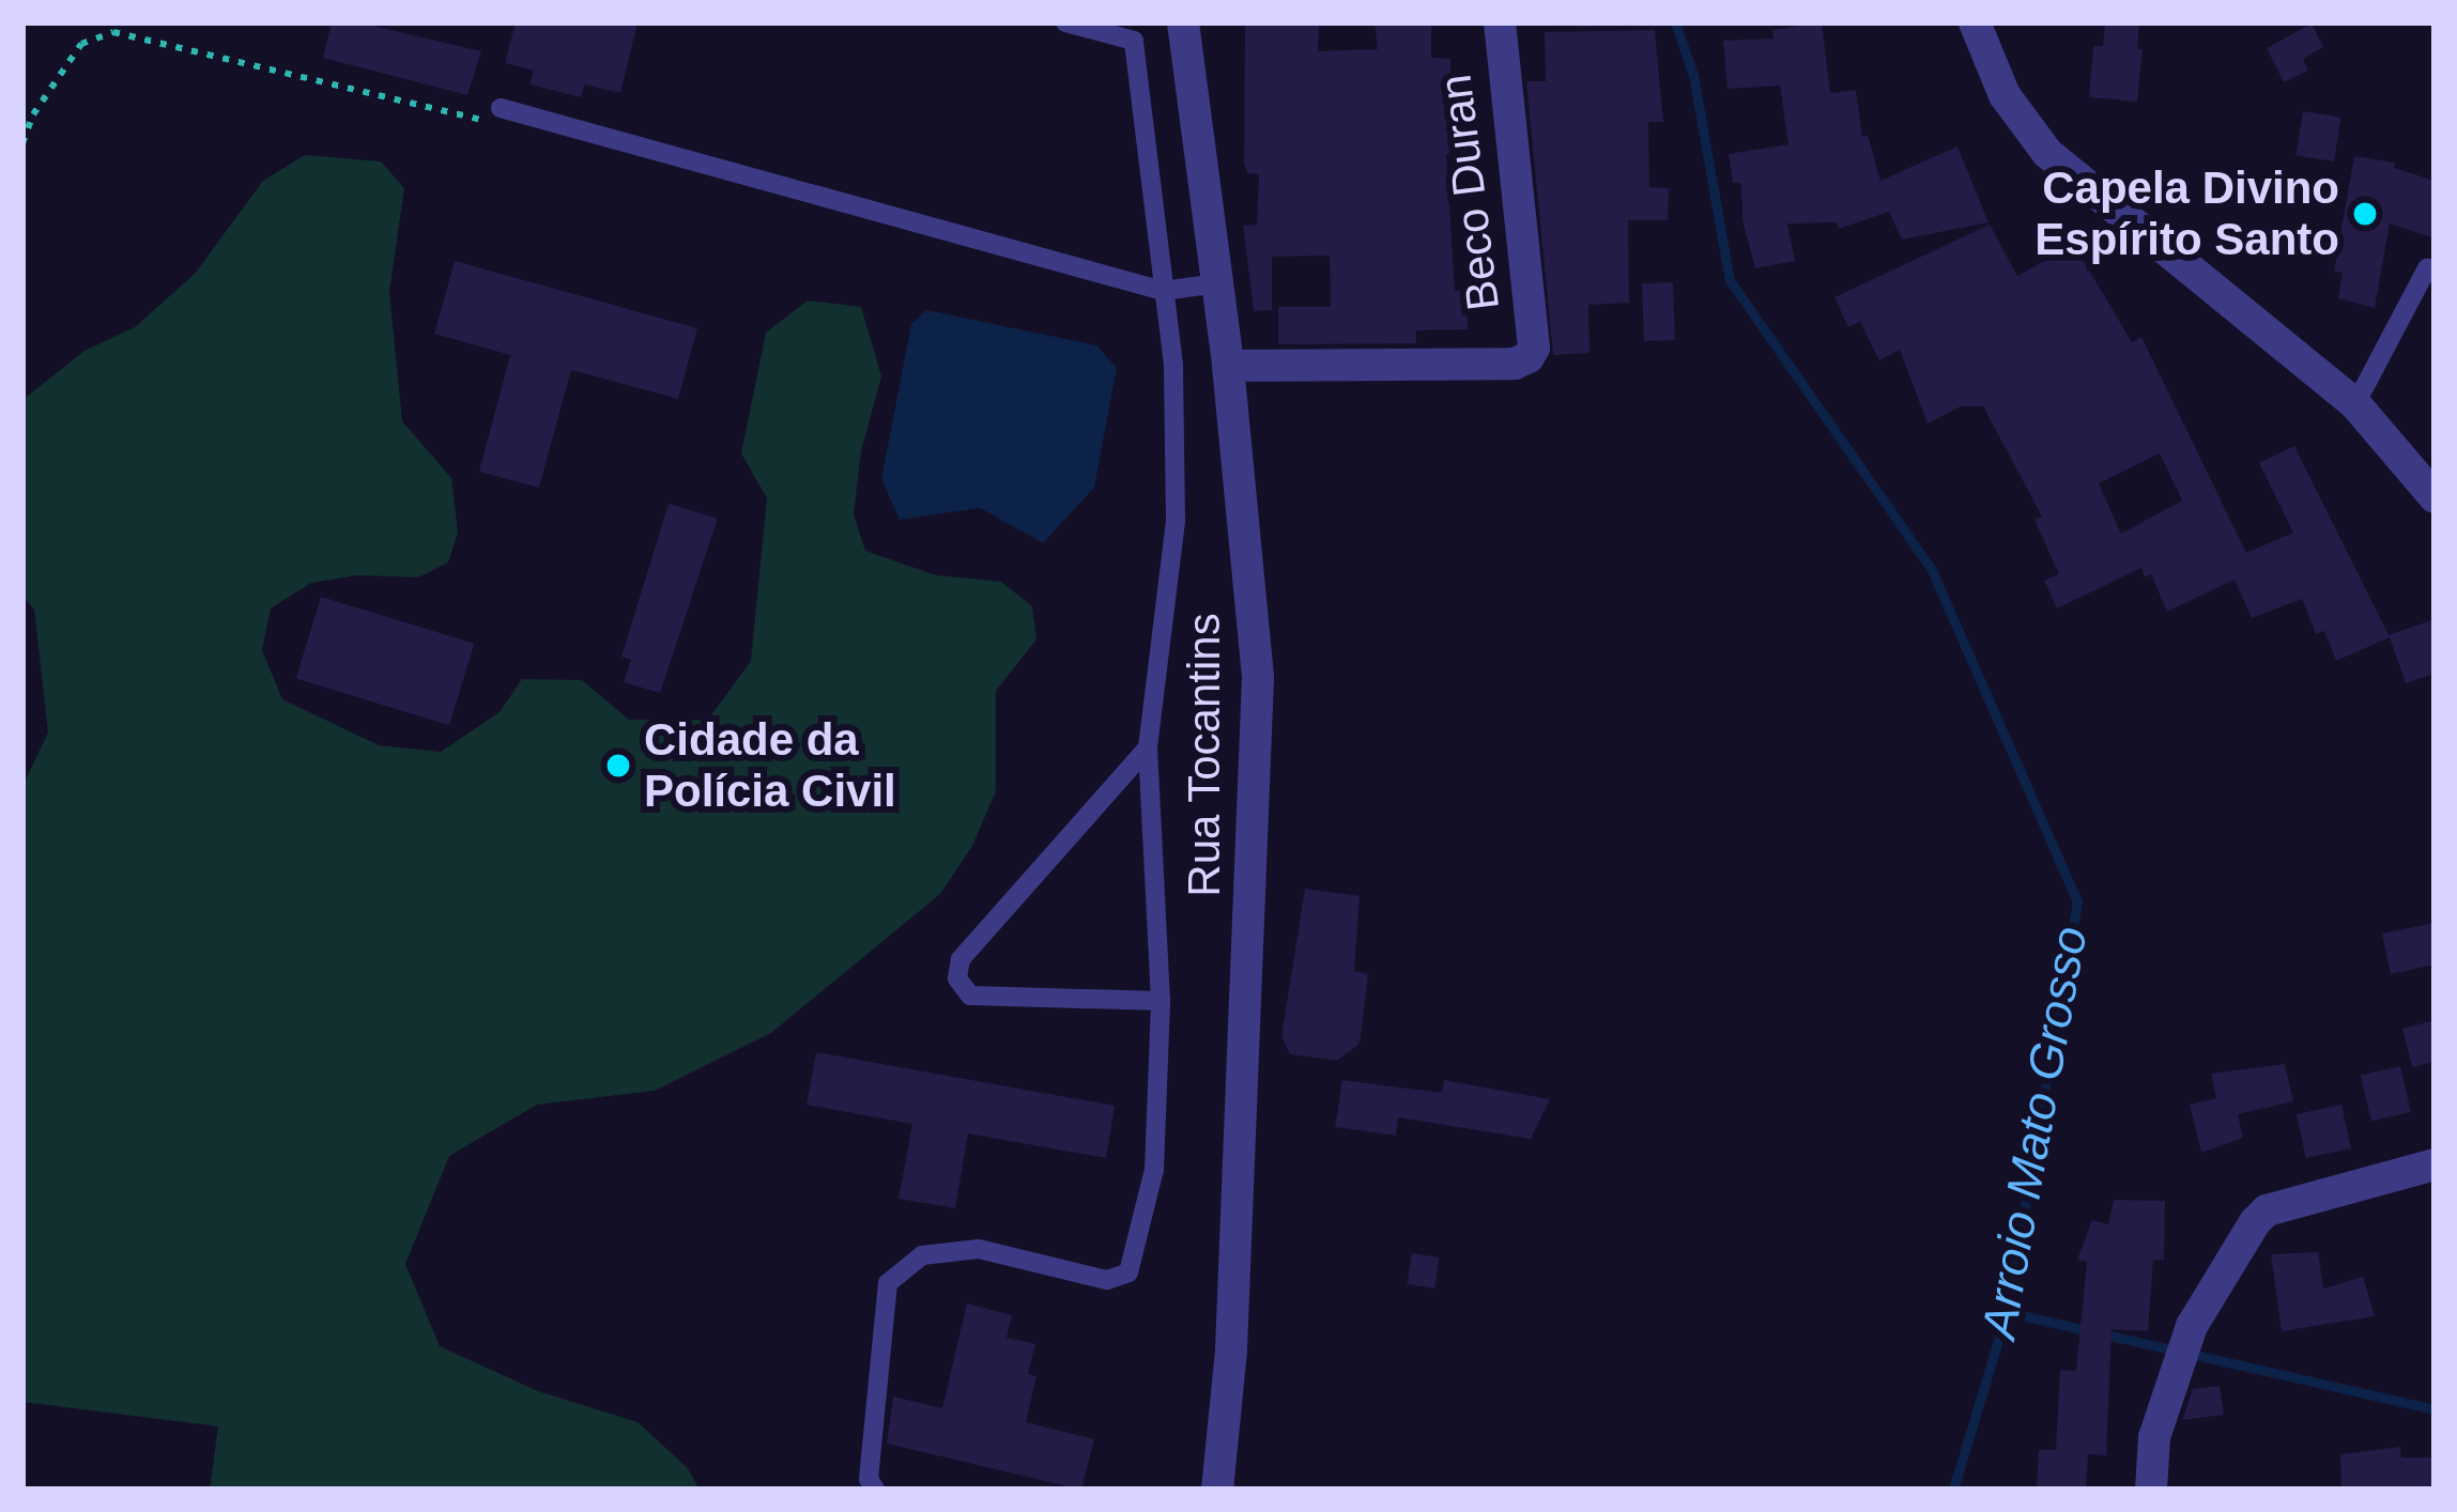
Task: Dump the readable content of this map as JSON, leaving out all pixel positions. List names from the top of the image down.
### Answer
{
  "streets": {
    "street": ["Beco Duran", "Rua Tocantins"]
  },
  "crossings": [
    ["Beco Duran", "Rua Tocantins"]
  ],
  "water": ["Arroio Mato Grosso"],
  "places": ["Capela Divino Espírito Santo", "Cidade da Polícia Civil"]
}
